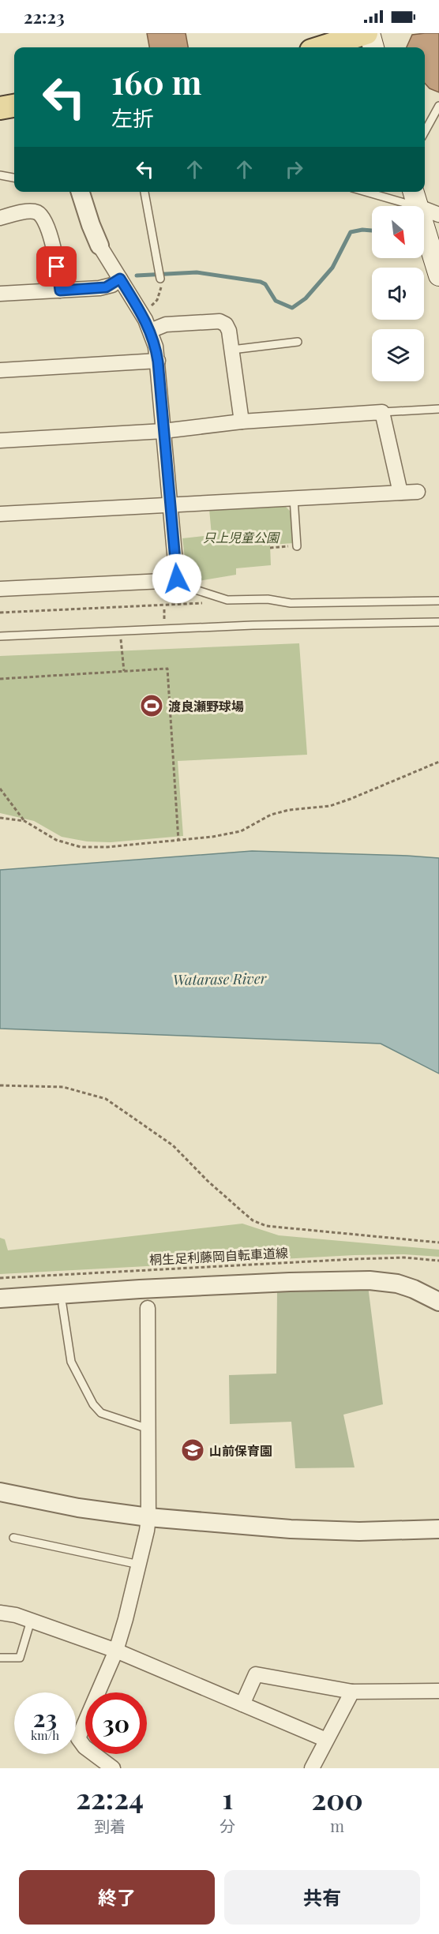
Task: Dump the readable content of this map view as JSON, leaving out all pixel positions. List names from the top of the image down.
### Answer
{
  "streets": {
    "path": ["桐生足利藤岡自転車道線"]
  },
  "water": ["Watarase River"],
  "parks": ["只上児童公園"],
  "places": {
    "sports": ["渡良瀬野球場"],
    "school or university": ["山前保育園"]
  },
  "north": "bottom right",
  "page": {
    "status": "22:23",
    "turn": ["160 m", "左折"],
    "speed": "23 km/h",
    "limit": "30",
    "eta": [
      "22:24",
      "到着",
      "1",
      "分",
      "200",
      "m"
    ],
    "buttons": ["終了", "共有"]
  }
}
